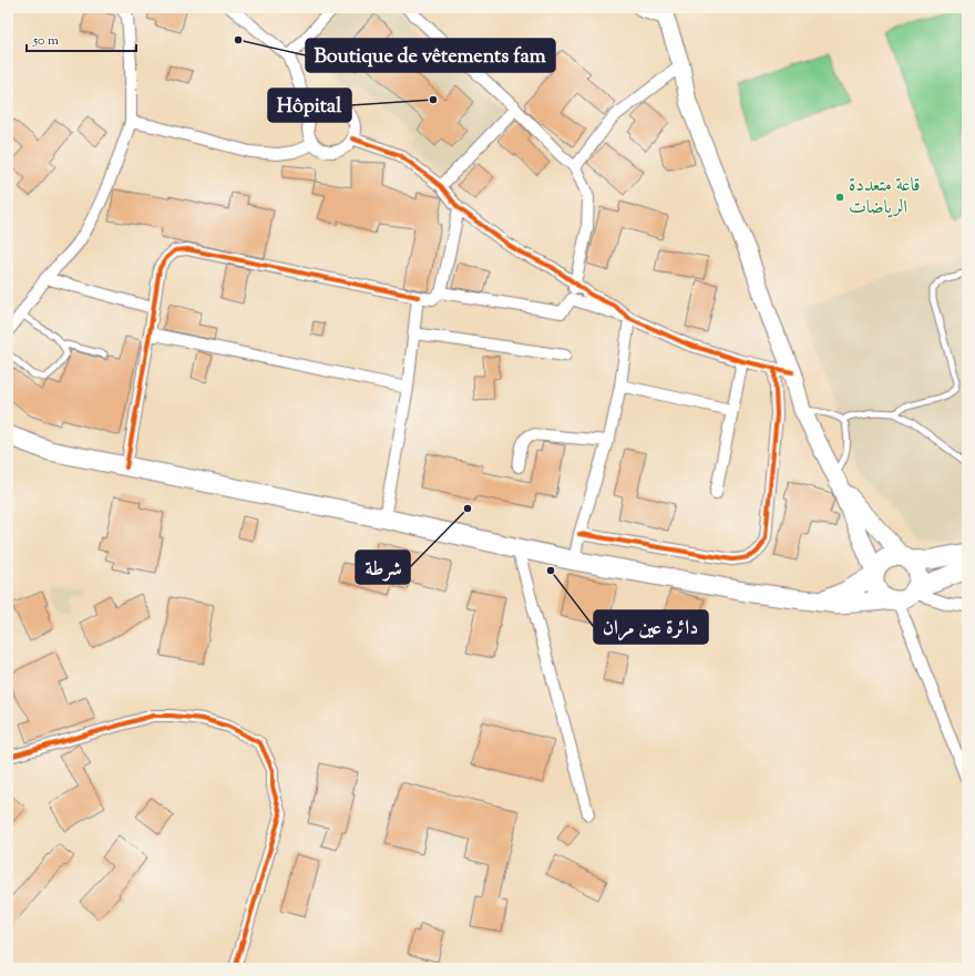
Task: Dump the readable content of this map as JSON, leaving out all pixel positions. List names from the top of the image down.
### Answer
{
  "places": [
    "Boutique de vêtements fam",
    "Hôpital",
    "قاعة متعددة الرياضات",
    "شرطة",
    "دائرة عين مران"
  ],
  "scale_bar": "50 m"
}
